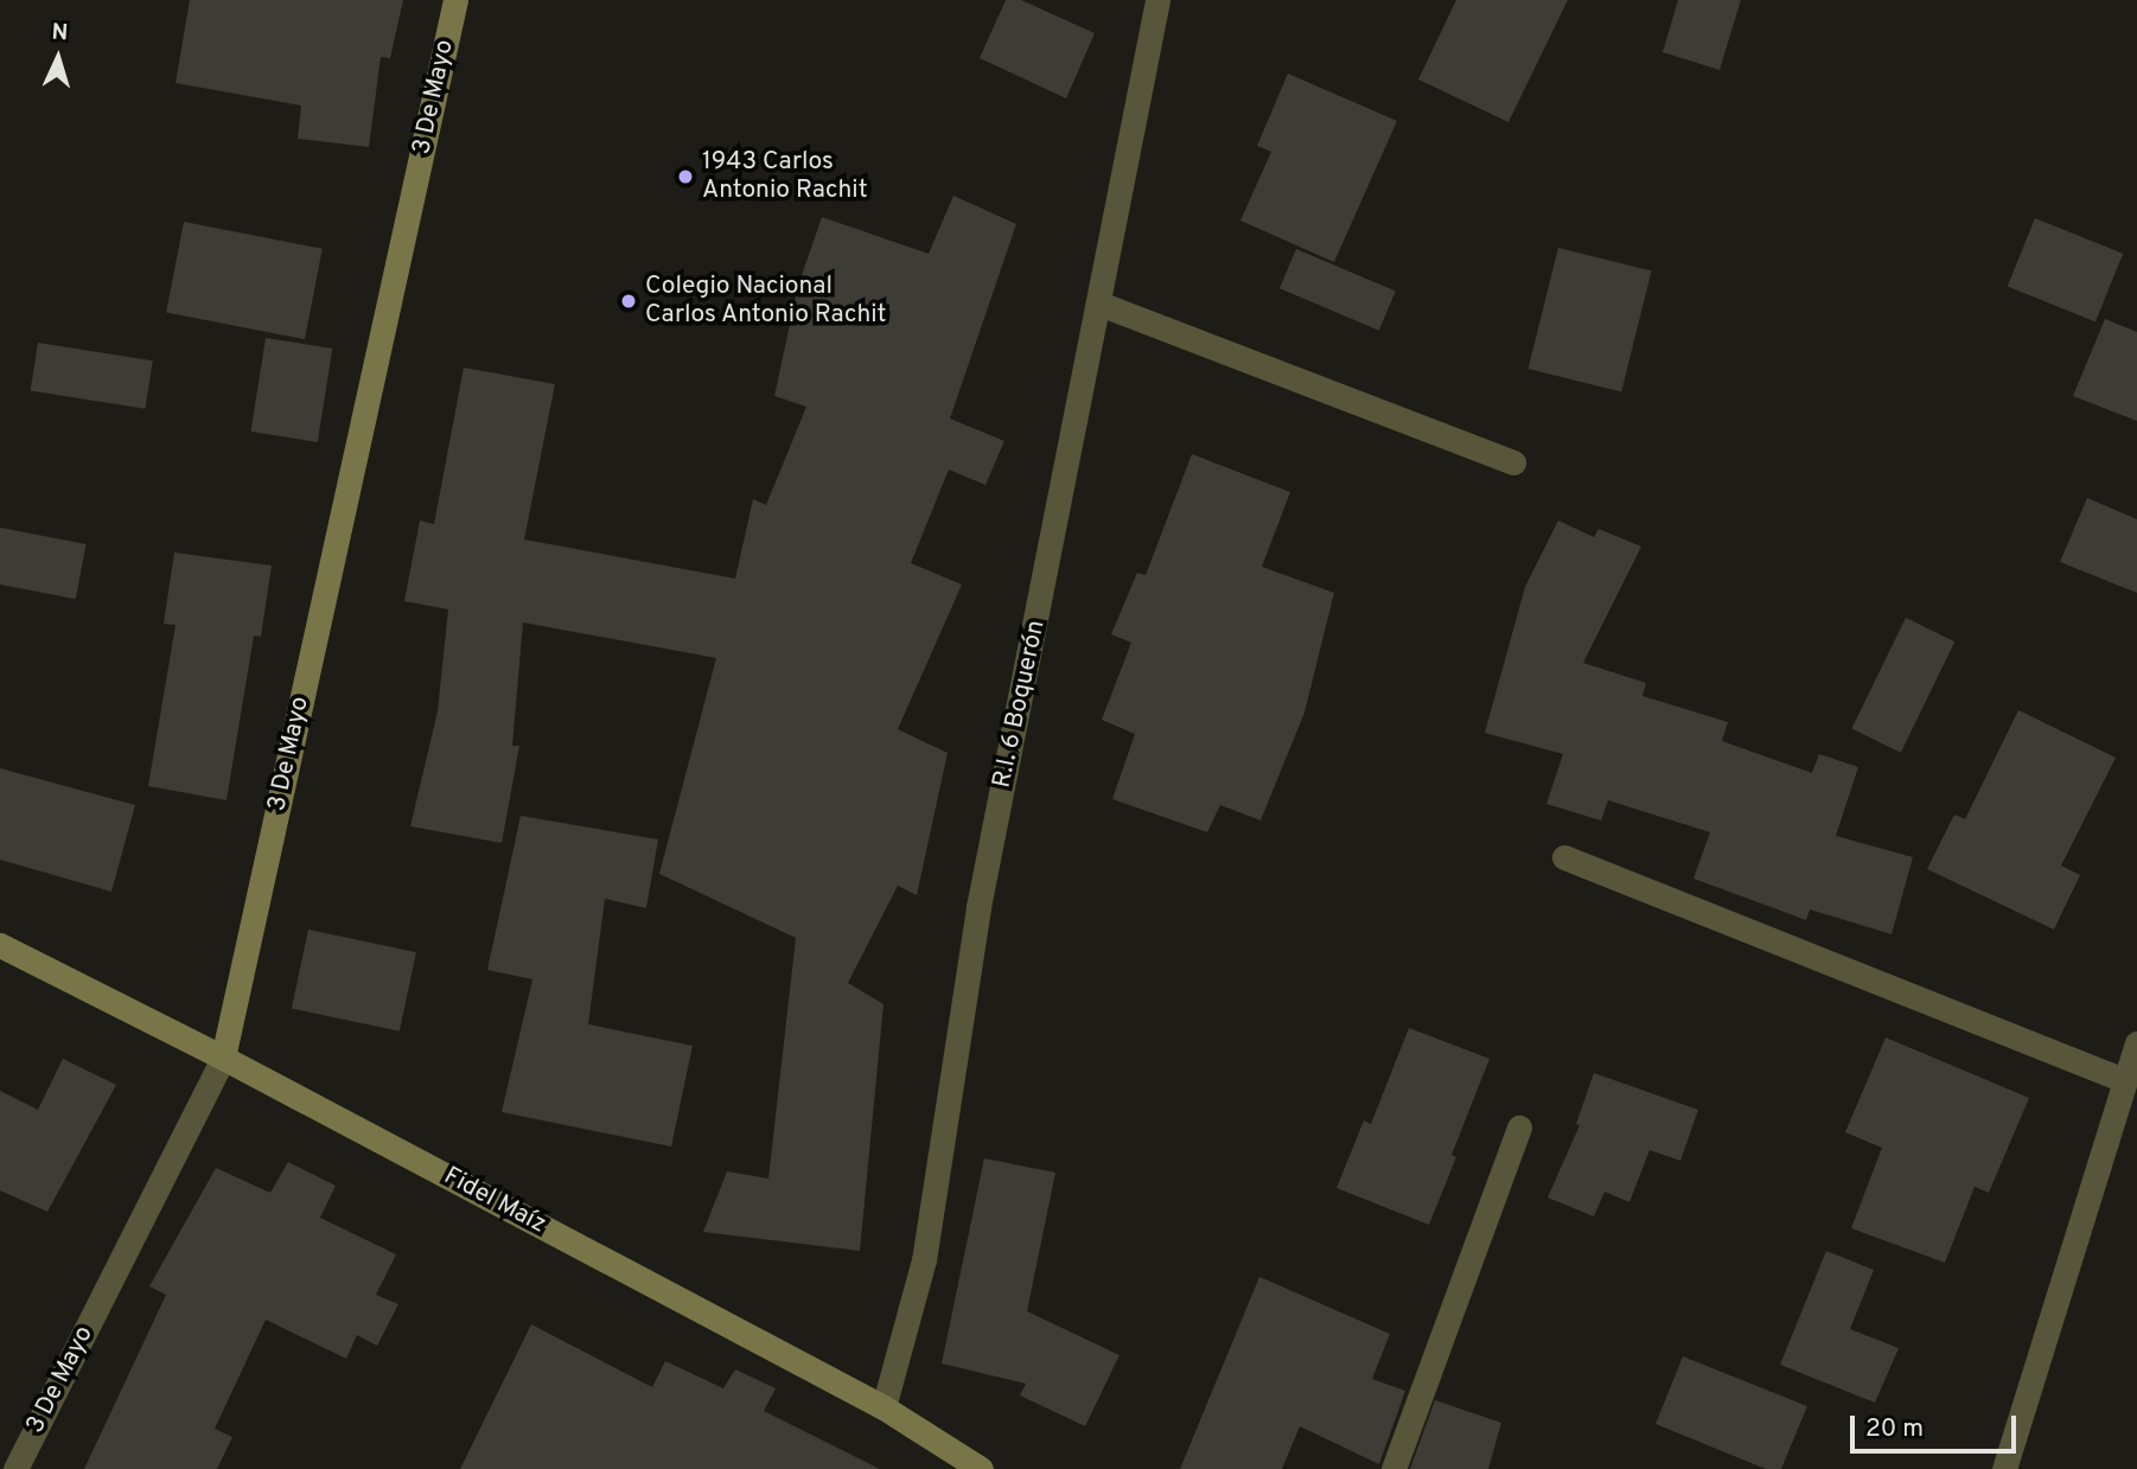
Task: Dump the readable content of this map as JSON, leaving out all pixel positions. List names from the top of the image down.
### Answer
{
  "streets": {
    "street": ["3 De Mayo", "R.I. 6 Boquerón", "Fidel Maíz"]
  },
  "crossings": [
    ["3 De Mayo", "Fidel Maíz"],
    ["R.I. 6 Boquerón", "Fidel Maíz"]
  ],
  "places": ["1943 Carlos Antonio Rachit", "Colegio Nacional Carlos Antonio Rachit"],
  "scale_bar": "20 m",
  "north": "top"
}
